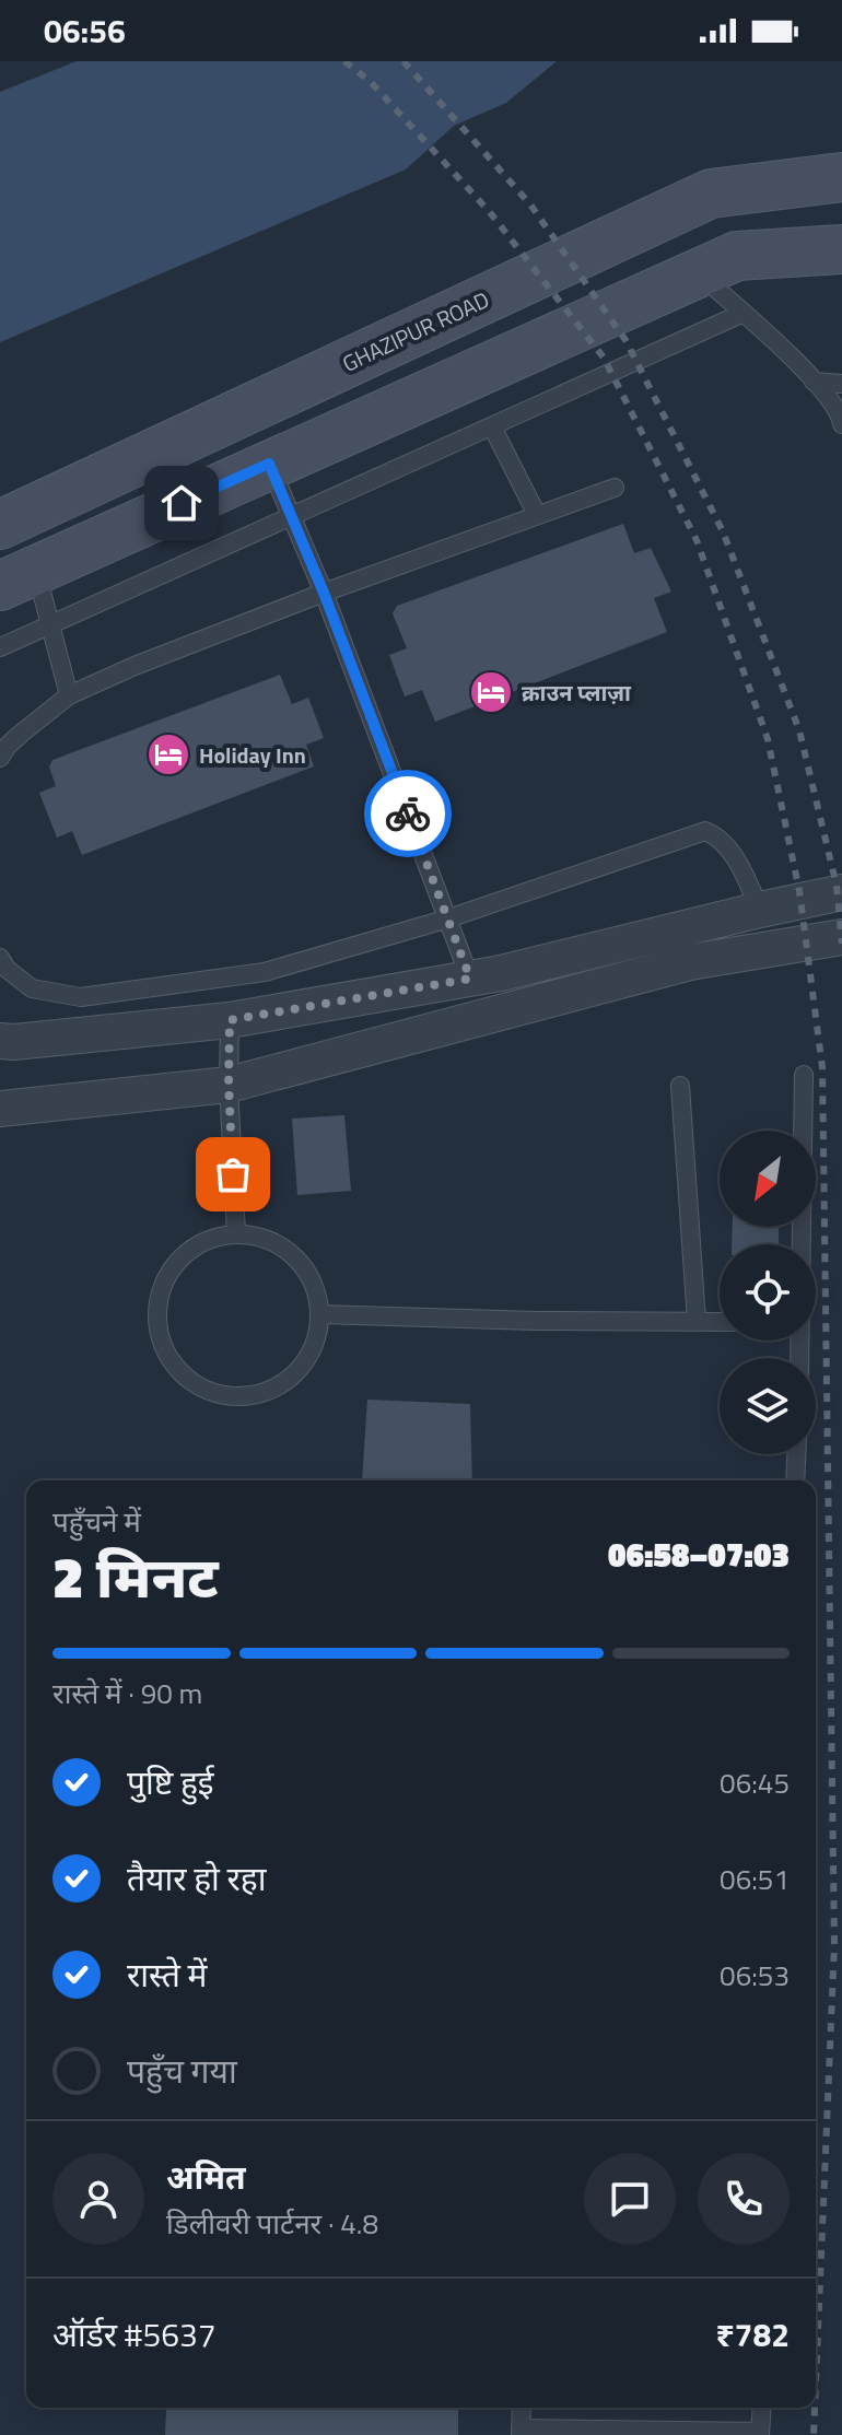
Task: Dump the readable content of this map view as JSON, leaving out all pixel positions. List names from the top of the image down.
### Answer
{
  "streets": {
    "main road": ["GHAZIPUR ROAD"]
  },
  "places": {
    "hotel": ["क्राउन प्लाज़ा", "Holiday Inn"]
  },
  "north": "bottom left",
  "page": {
    "status": "06:56",
    "heading": ["2 मिनट", "पहुँचने में", "06:58–07:03"],
    "panel": [
      "अमित",
      "डिलीवरी पार्टनर · 4.8",
      "ऑर्डर #5637",
      "₹782"
    ],
    "bar": "रास्ते में · 90 m",
    "list": [
      ["पुष्टि हुई", "06:45"],
      ["तैयार हो रहा", "06:51"],
      ["रास्ते में", "06:53"],
      "पहुँच गया"
    ]
  }
}
